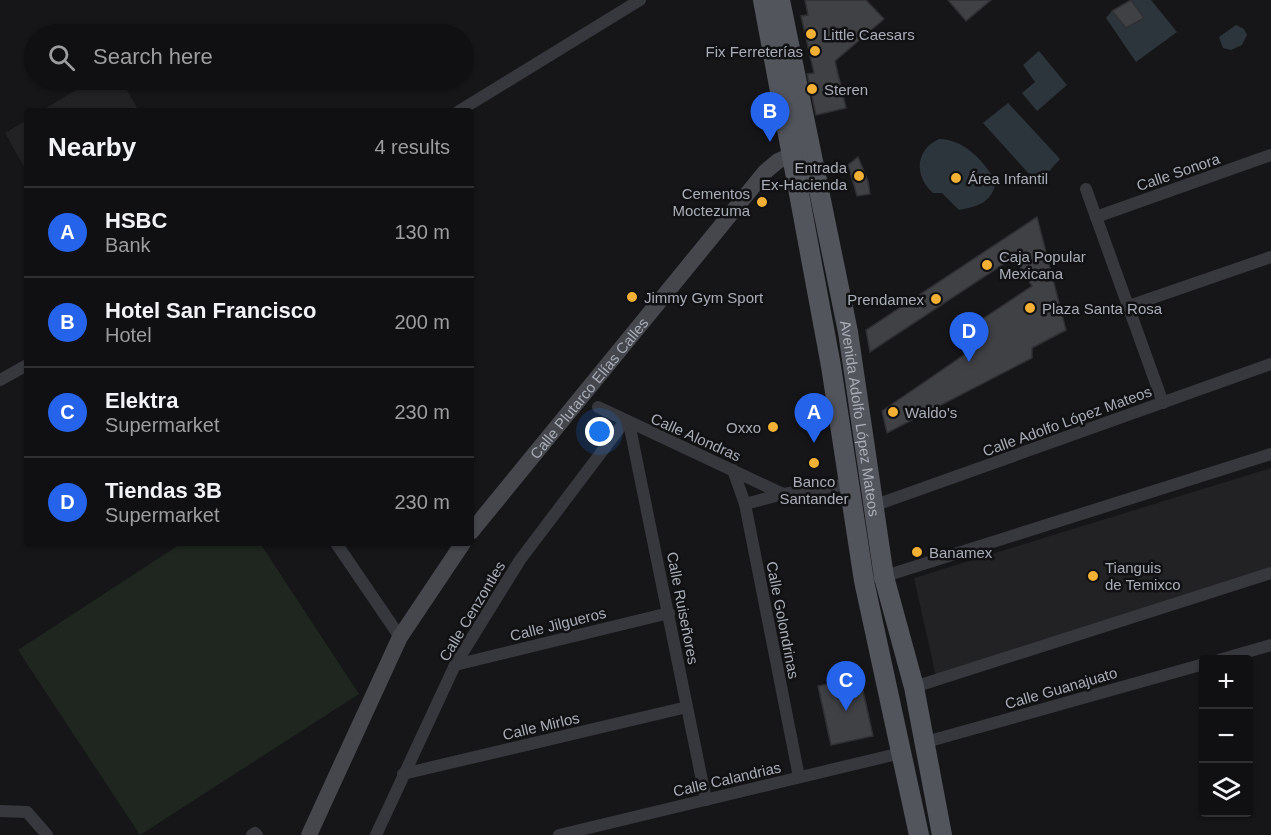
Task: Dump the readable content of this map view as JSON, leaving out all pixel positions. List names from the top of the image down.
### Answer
{
  "streets": {
    "main road": ["Avenida Adolfo López Mateos"],
    "street": [
      "Calle Sonora",
      "Calle Plutarco Elías Calles",
      "Calle Adolfo López Mateos",
      "Calle Alondras",
      "Calle Ruiseñores",
      "Calle Cenzontles",
      "Calle Golondrinas",
      "Calle Jilgueros",
      "Calle Guanajuato",
      "Calle Mirlos",
      "Calle Calandrias"
    ]
  },
  "crossings": [
    ["Calle Plutarco Elías Calles", "Avenida Adolfo López Mateos"],
    ["Avenida Adolfo López Mateos", "Calle Adolfo López Mateos"],
    ["Avenida Adolfo López Mateos", "Calle Guanajuato"],
    ["Avenida Adolfo López Mateos", "Calle Calandrias"],
    ["Calle Alondras", "Calle Ruiseñores"],
    ["Calle Alondras", "Calle Cenzontles"],
    ["Calle Alondras", "Calle Golondrinas"],
    ["Calle Ruiseñores", "Calle Cenzontles"],
    ["Calle Ruiseñores", "Calle Jilgueros"],
    ["Calle Ruiseñores", "Calle Mirlos"],
    ["Calle Ruiseñores", "Calle Calandrias"],
    ["Calle Cenzontles", "Calle Jilgueros"],
    ["Calle Cenzontles", "Calle Mirlos"],
    ["Calle Golondrinas", "Calle Calandrias"]
  ],
  "places": [
    "Little Caesars",
    "Fix Ferreterías",
    "Steren",
    "Entrada Ex-Hacienda",
    "Área Infantil",
    "Cementos Moctezuma",
    "Caja Popular Mexicana",
    "Jimmy Gym Sport",
    "Prendamex",
    "Plaza Santa Rosa",
    "Waldo's",
    "Oxxo",
    "Banco Santander",
    "Banamex",
    "Tianguis de Temixco"
  ],
  "page": {
    "search": "Search here",
    "pins": [
      "B",
      "D",
      "A",
      "C"
    ],
    "heading": ["Nearby", "4 results"],
    "list": [
      {
        "mark": "A",
        "name": "HSBC",
        "note": "Bank",
        "value": "130 m"
      },
      {
        "mark": "B",
        "name": "Hotel San Francisco",
        "note": "Hotel",
        "value": "200 m"
      },
      {
        "mark": "C",
        "name": "Elektra",
        "note": "Supermarket",
        "value": "230 m"
      },
      {
        "mark": "D",
        "name": "Tiendas 3B",
        "note": "Supermarket",
        "value": "230 m"
      }
    ],
    "map_buttons": ["+", "−"]
  }
}
